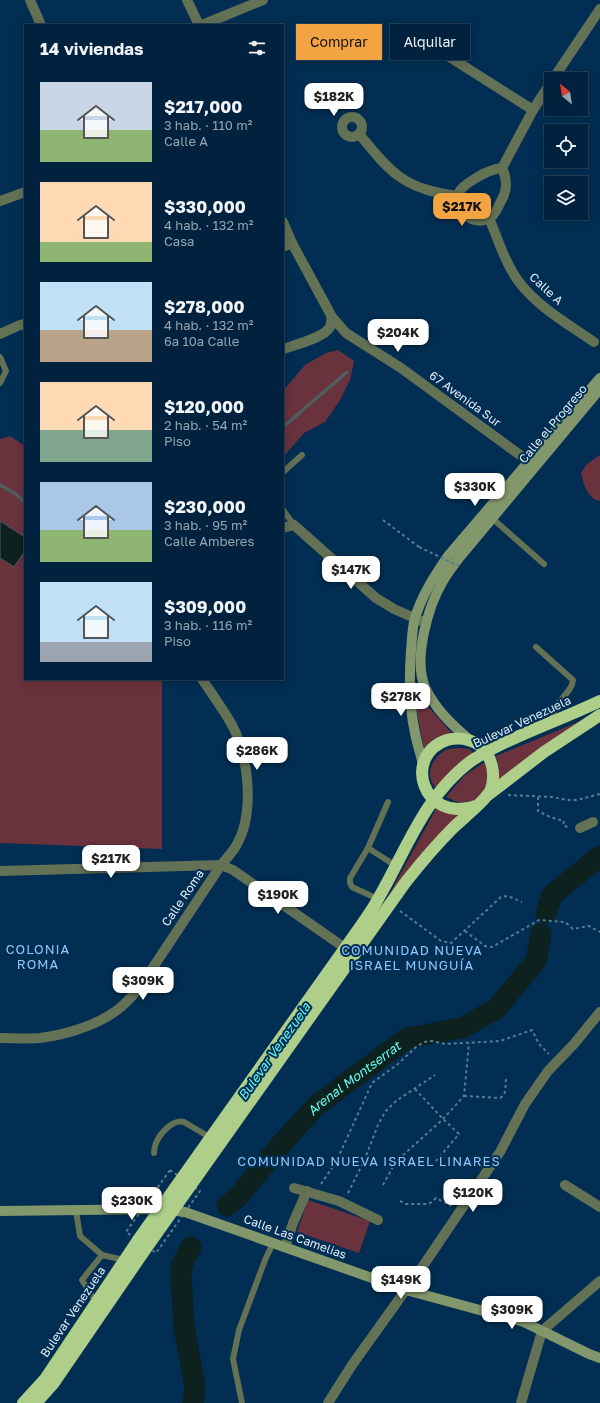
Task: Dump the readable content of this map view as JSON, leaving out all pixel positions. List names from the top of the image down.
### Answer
{
  "streets": {
    "highway": ["Bulevar Venezuela"],
    "street": [
      "Calle A",
      "67 Avenida Sur",
      "Calle el Progreso",
      "Calle Roma",
      "Calle Las Camelias"
    ]
  },
  "crossings": [
    ["67 Avenida Sur", "Calle el Progreso"],
    ["Bulevar Venezuela", "Calle Las Camelias"]
  ],
  "districts": ["COLONIA ROMA", "COMUNIDAD NUEVA ISRAEL MUNGUÍA", "COMUNIDAD NUEVA ISRAEL LINARES"],
  "water": ["Bulevar Venezuela", "Arenal Montserrat"],
  "north": "top left",
  "page": {
    "chip": ["Comprar", "Alquilar"],
    "heading": "14 viviendas",
    "list": [
      {
        "name": "$217,000",
        "note": "3 hab. · 110 m² · Calle A"
      },
      {
        "name": "$330,000",
        "note": "4 hab. · 132 m² · Casa"
      },
      {
        "name": "$278,000",
        "note": "4 hab. · 132 m² · 6a 10a Calle"
      },
      {
        "name": "$120,000",
        "note": "2 hab. · 54 m² · Piso"
      },
      {
        "name": "$230,000",
        "note": "3 hab. · 95 m² · Calle Amberes"
      },
      {
        "name": "$309,000",
        "note": "3 hab. · 116 m² · Piso"
      }
    ],
    "price": [
      "$182K",
      "$217K",
      "$204K",
      "$330K",
      "$147K",
      "$278K",
      "$286K",
      "$217K",
      "$190K",
      "$309K",
      "$120K",
      "$230K",
      "$149K",
      "$309K"
    ]
  }
}
